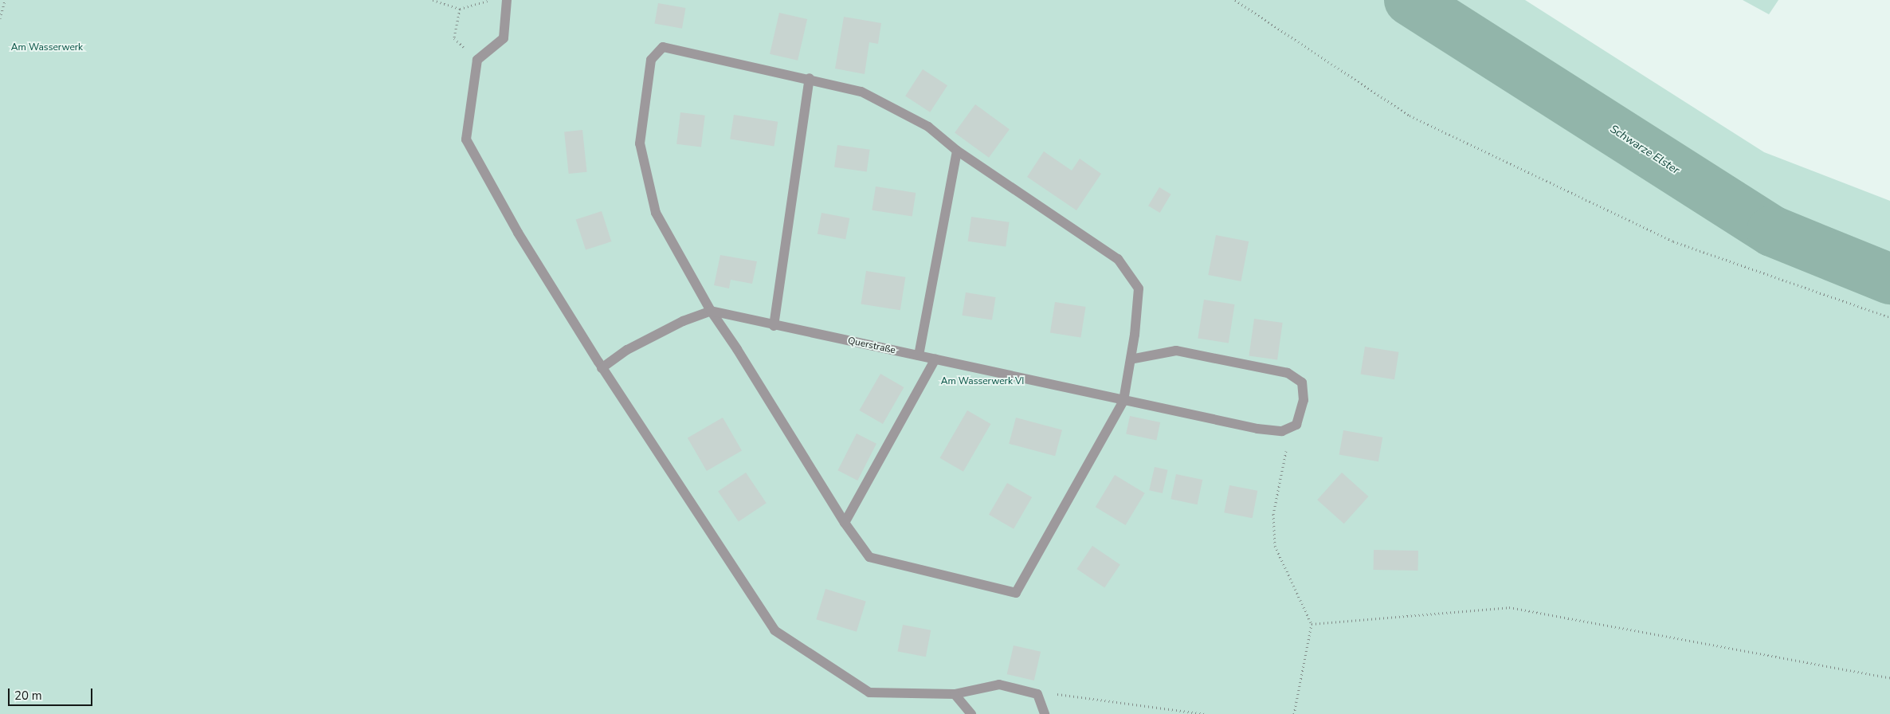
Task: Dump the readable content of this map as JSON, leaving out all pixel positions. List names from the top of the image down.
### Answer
{
  "streets": {
    "lane": ["Querstraße"]
  },
  "water": ["Schwarze Elster"],
  "parks": ["Am Wasserwerk", "Am Wasserwerk VI"],
  "scale_bar": "20 m"
}
